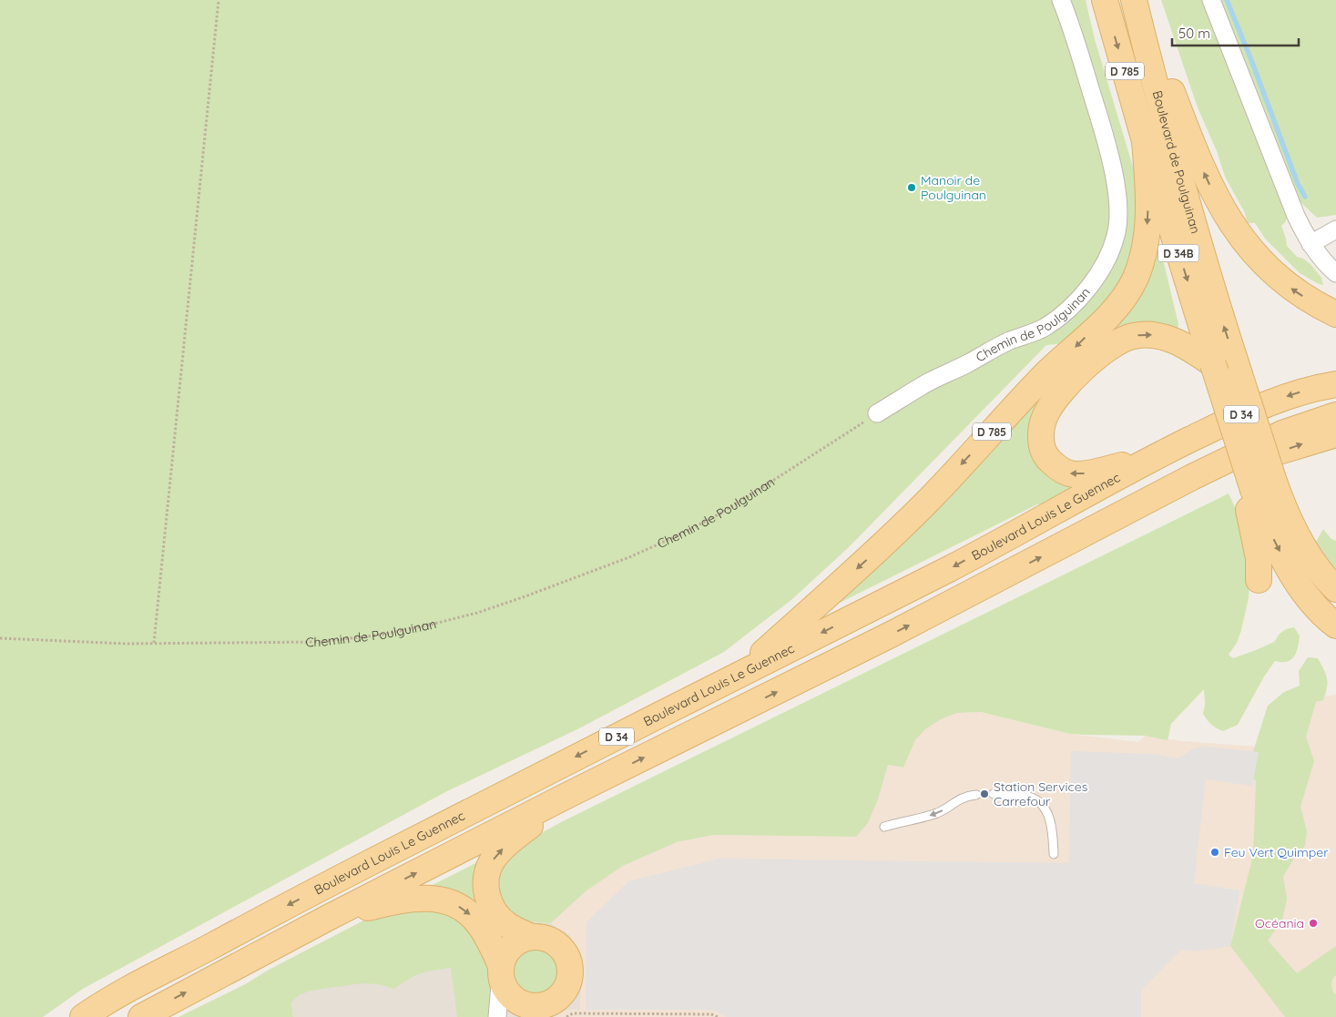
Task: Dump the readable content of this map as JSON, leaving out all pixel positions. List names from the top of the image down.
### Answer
{
  "streets": {
    "main road": [
      "D 785",
      "Boulevard de Poulguinan",
      "D 34B",
      "D 34",
      "Boulevard Louis Le Guennec"
    ],
    "street": ["Chemin de Poulguinan"]
  },
  "crossings": [
    ["D 785", "Boulevard de Poulguinan"],
    ["D 785", "D 34B"],
    ["D 785", "Boulevard Louis Le Guennec"],
    ["Boulevard de Poulguinan", "D 34B"]
  ],
  "places": [
    "Manoir de Poulguinan",
    "Station Services Carrefour",
    "Feu Vert Quimper",
    "Océania"
  ],
  "scale_bar": "50 m"
}
